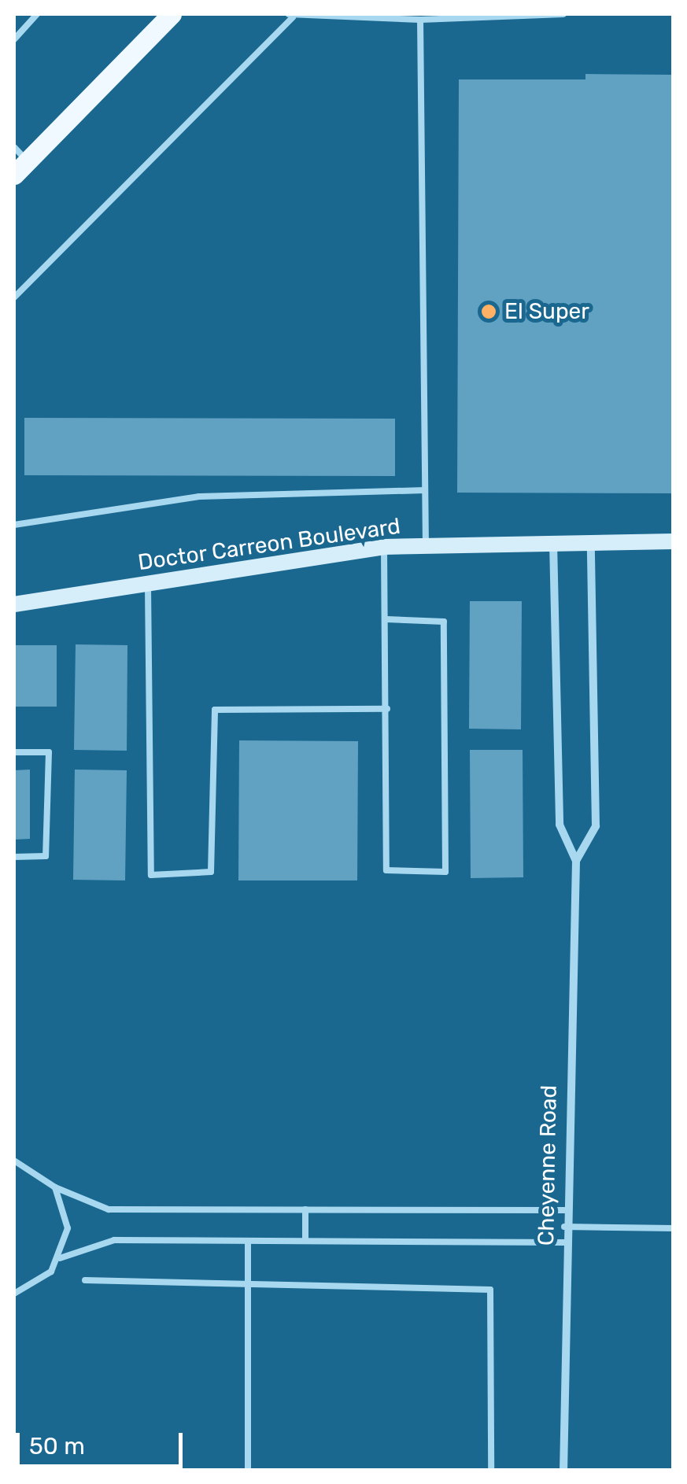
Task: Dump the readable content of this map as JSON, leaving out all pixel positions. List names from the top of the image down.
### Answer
{
  "streets": {
    "main road": ["Doctor Carreon Boulevard"],
    "street": ["Cheyenne Road"]
  },
  "crossings": [
    ["Doctor Carreon Boulevard", "Cheyenne Road"]
  ],
  "places": ["El Super"],
  "scale_bar": "50 m"
}
